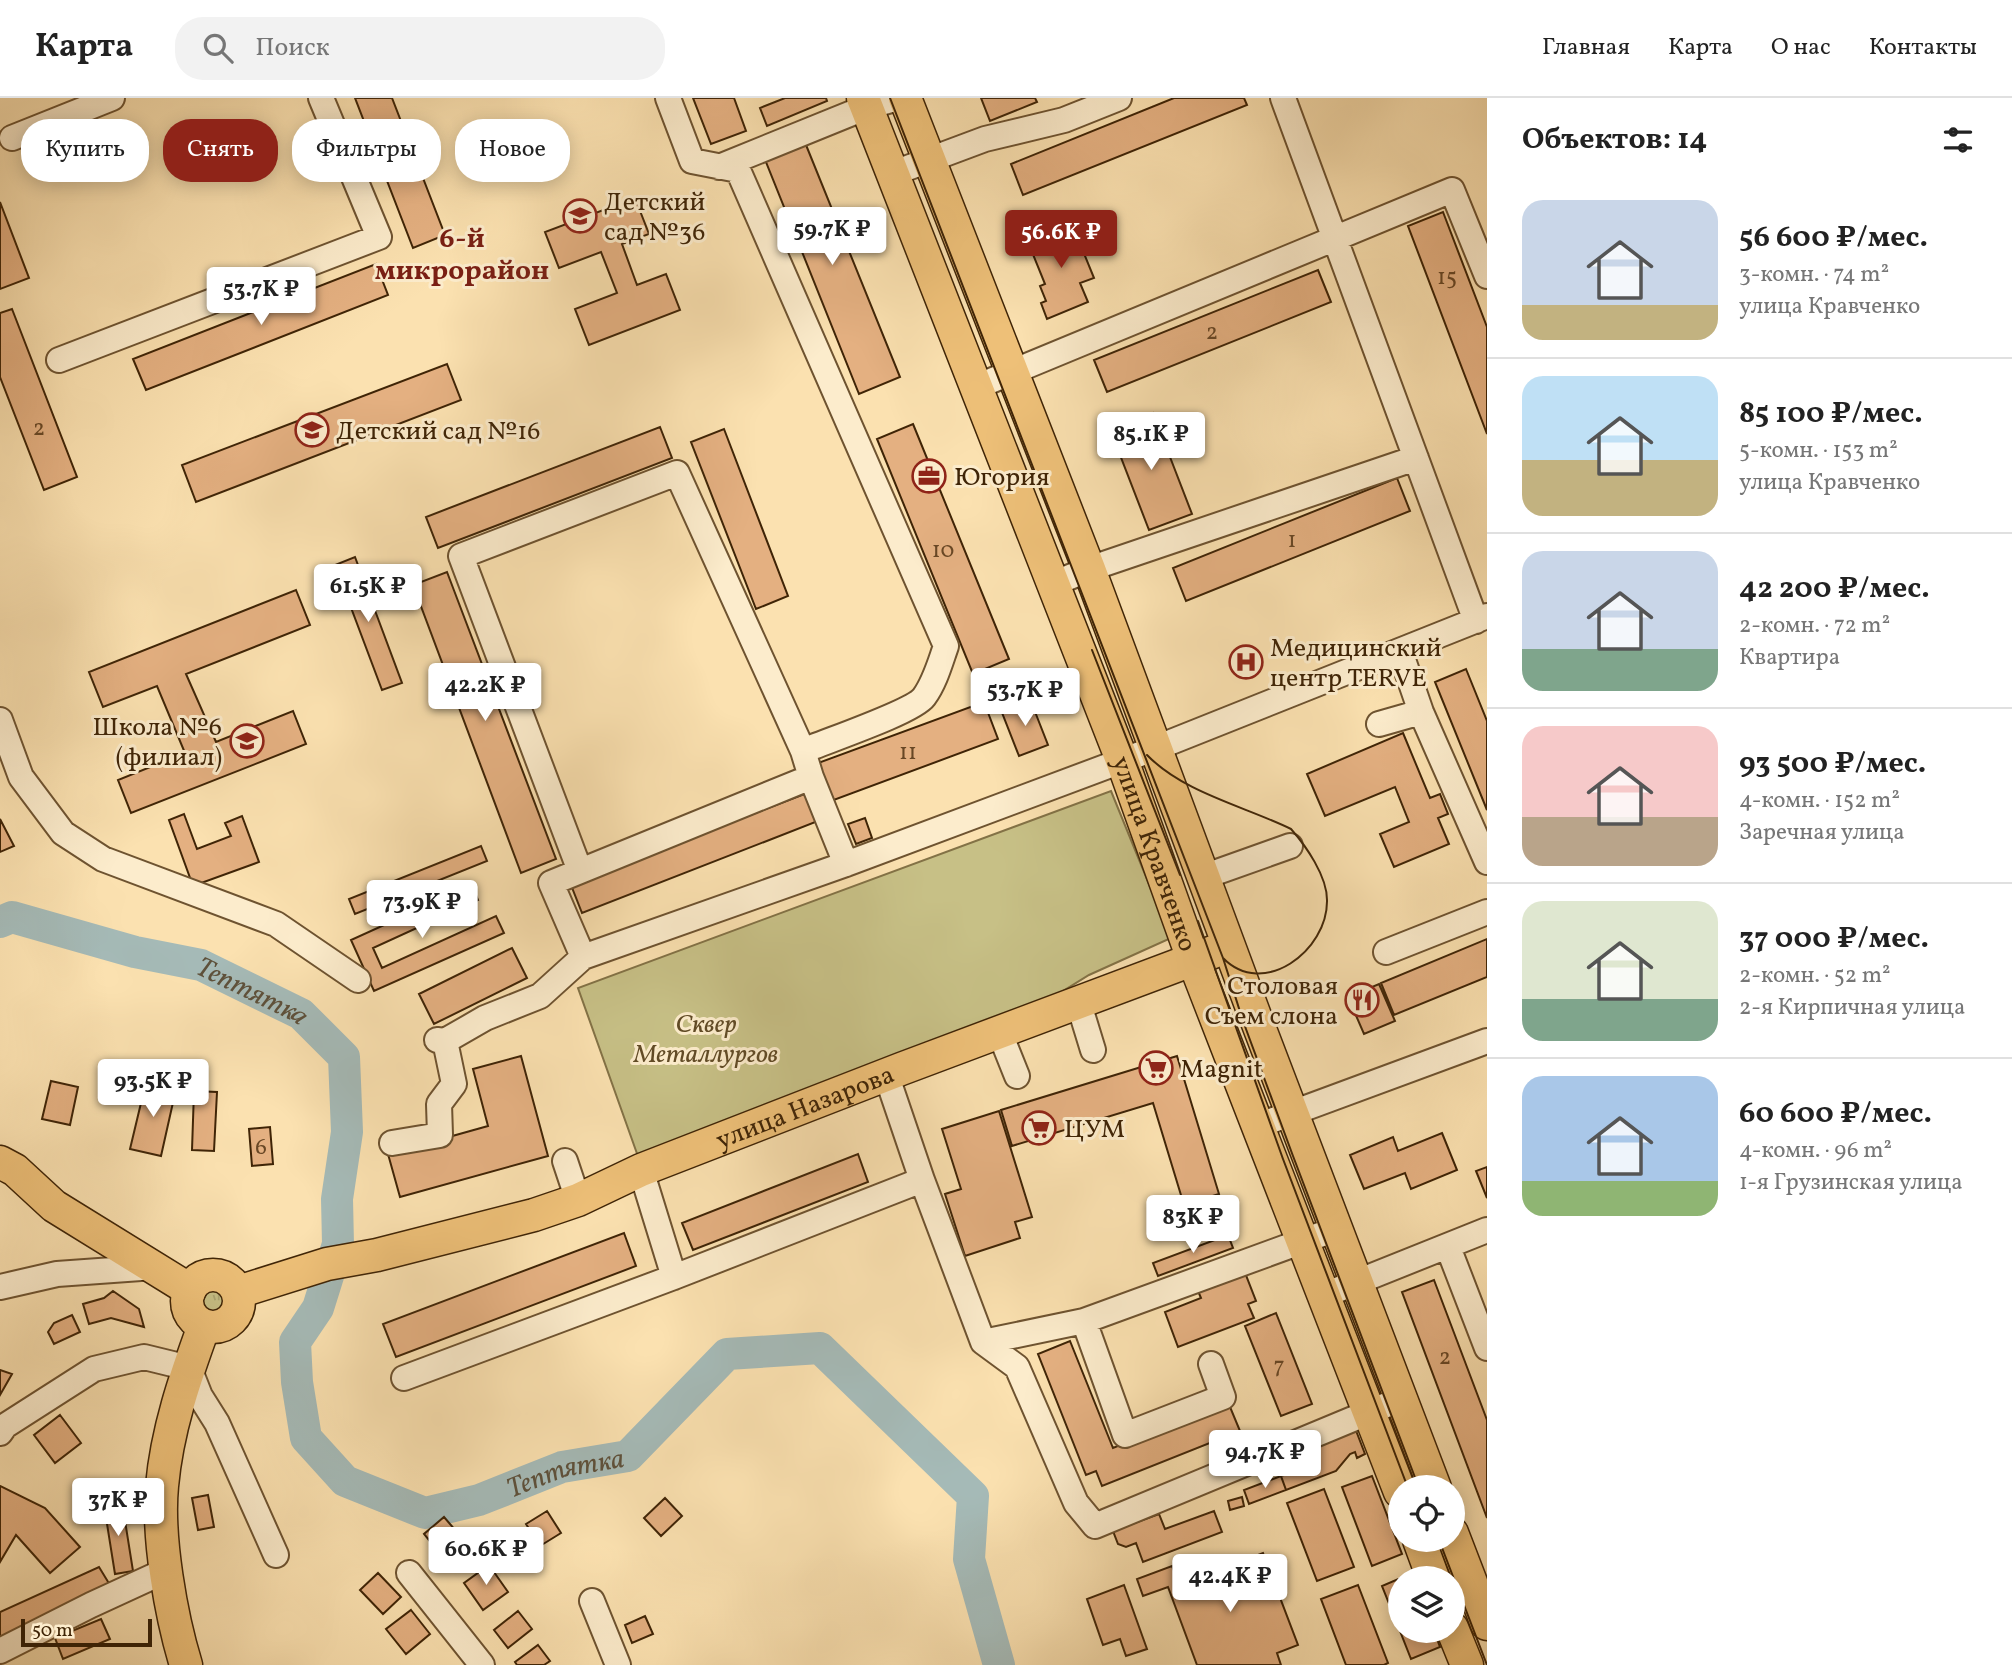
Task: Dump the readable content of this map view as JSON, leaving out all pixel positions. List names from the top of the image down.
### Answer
{
  "streets": {
    "main road": ["улица Кравченко", "улица Назарова"]
  },
  "crossings": [
    ["улица Кравченко", "улица Назарова"]
  ],
  "districts": ["6-й микрорайон"],
  "water": ["Тептятка"],
  "parks": ["Сквер Металлургов"],
  "places": {
    "school or university": ["Детский сад №36", "Детский сад №16", "Школа №6 (филиал)"],
    "office": ["Югория"],
    "hospital": ["Медицинский центр TERVE"],
    "restaurant": ["Столовая Съем слона"],
    "supermarket": ["Magnit", "ЦУМ"]
  },
  "house_numbers": [
    "15",
    "2",
    "2",
    "1",
    "10",
    "11",
    "6",
    "2",
    "7"
  ],
  "scale_bar": "50 m",
  "page": {
    "header": "Карта",
    "search": "Поиск",
    "nav": [
      "Главная",
      "Карта",
      "О нас",
      "Контакты"
    ],
    "heading": "Объектов: 14",
    "chip": [
      "Купить",
      "Снять",
      "Фильтры",
      "Новое"
    ],
    "list": [
      {
        "name": "56 600 ₽/мес.",
        "note": "3-комн. · 74 m² · улица Кравченко"
      },
      {
        "name": "85 100 ₽/мес.",
        "note": "5-комн. · 153 m² · улица Кравченко"
      },
      {
        "name": "42 200 ₽/мес.",
        "note": "2-комн. · 72 m² · Квартира"
      },
      {
        "name": "93 500 ₽/мес.",
        "note": "4-комн. · 152 m² · Заречная улица"
      },
      {
        "name": "37 000 ₽/мес.",
        "note": "2-комн. · 52 m² · 2-я Кирпичная улица"
      },
      {
        "name": "60 600 ₽/мес.",
        "note": "4-комн. · 96 m² · 1-я Грузинская улица"
      }
    ],
    "price": [
      "59.7K ₽",
      "56.6K ₽",
      "53.7K ₽",
      "85.1K ₽",
      "61.5K ₽",
      "42.2K ₽",
      "53.7K ₽",
      "73.9K ₽",
      "93.5K ₽",
      "83K ₽",
      "94.7K ₽",
      "37K ₽",
      "60.6K ₽",
      "42.4K ₽"
    ],
    "scale": "50 m"
  }
}
